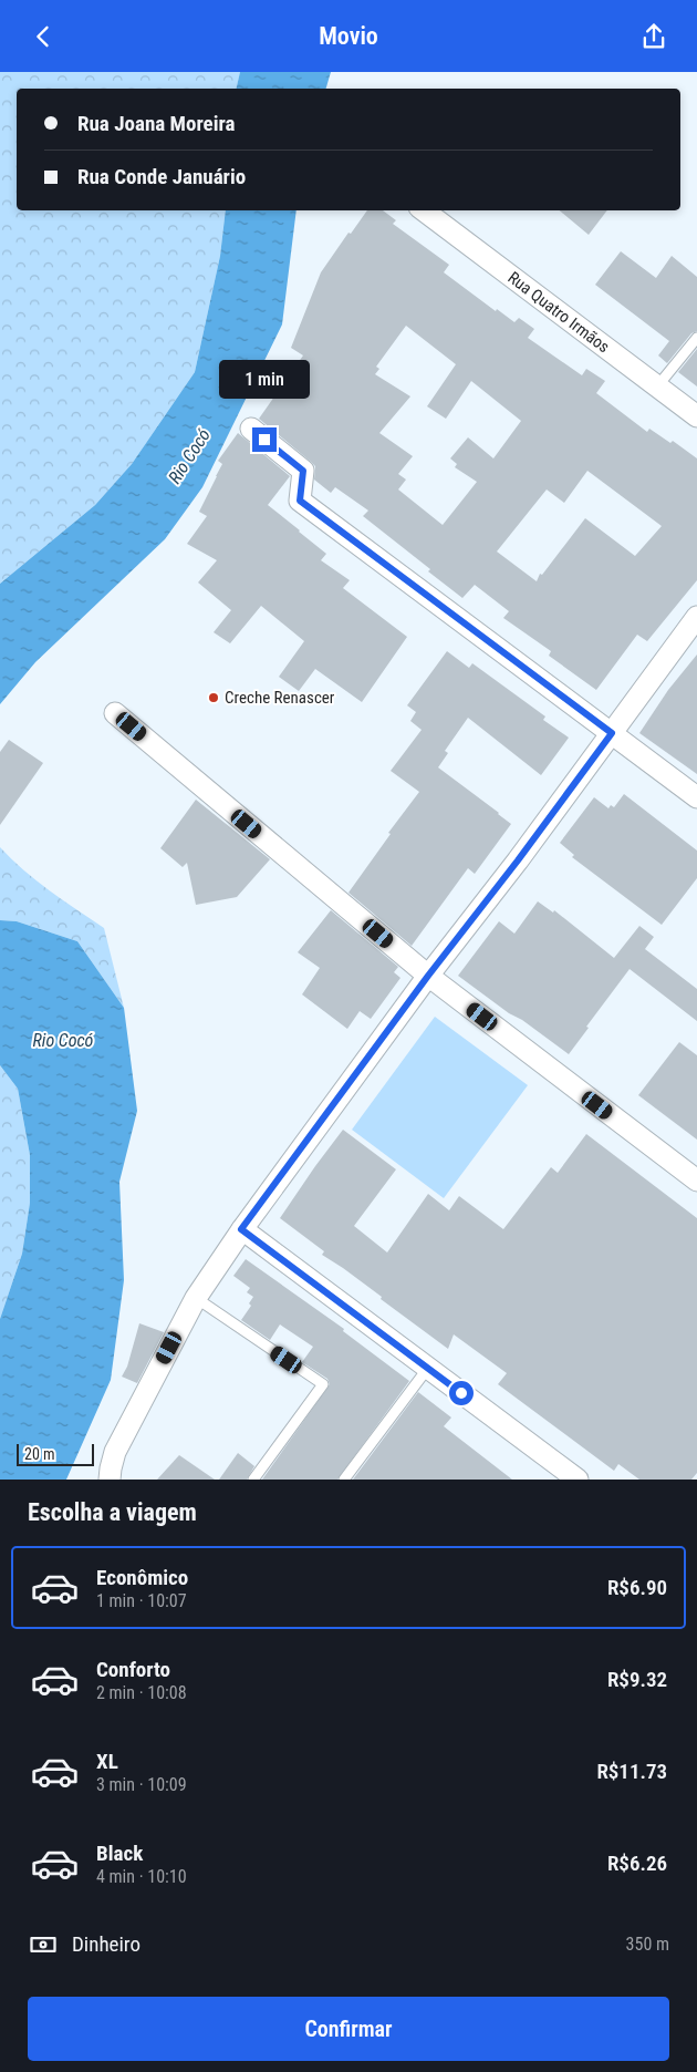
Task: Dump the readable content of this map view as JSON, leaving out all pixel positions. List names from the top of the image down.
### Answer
{
  "streets": {
    "street": ["Rua Quatro Irmãos"]
  },
  "water": ["Rio Cocó"],
  "places": ["Creche Renascer"],
  "scale_bar": "20 m",
  "page": {
    "header": "Movio",
    "banner": ["Rua Joana Moreira", "Rua Conde Januário"],
    "bubble": "1 min",
    "scale": "20 m",
    "heading": "Escolha a viagem",
    "list": [
      {
        "name": "Econômico",
        "note": "1 min · 10:07",
        "value": "R$6.90"
      },
      {
        "name": "Conforto",
        "note": "2 min · 10:08",
        "value": "R$9.32"
      },
      {
        "name": "XL",
        "note": "3 min · 10:09",
        "value": "R$11.73"
      },
      {
        "name": "Black",
        "note": "4 min · 10:10",
        "value": "R$6.26"
      }
    ],
    "pay": ["Dinheiro", "350 m"],
    "buttons": "Confirmar"
  }
}
